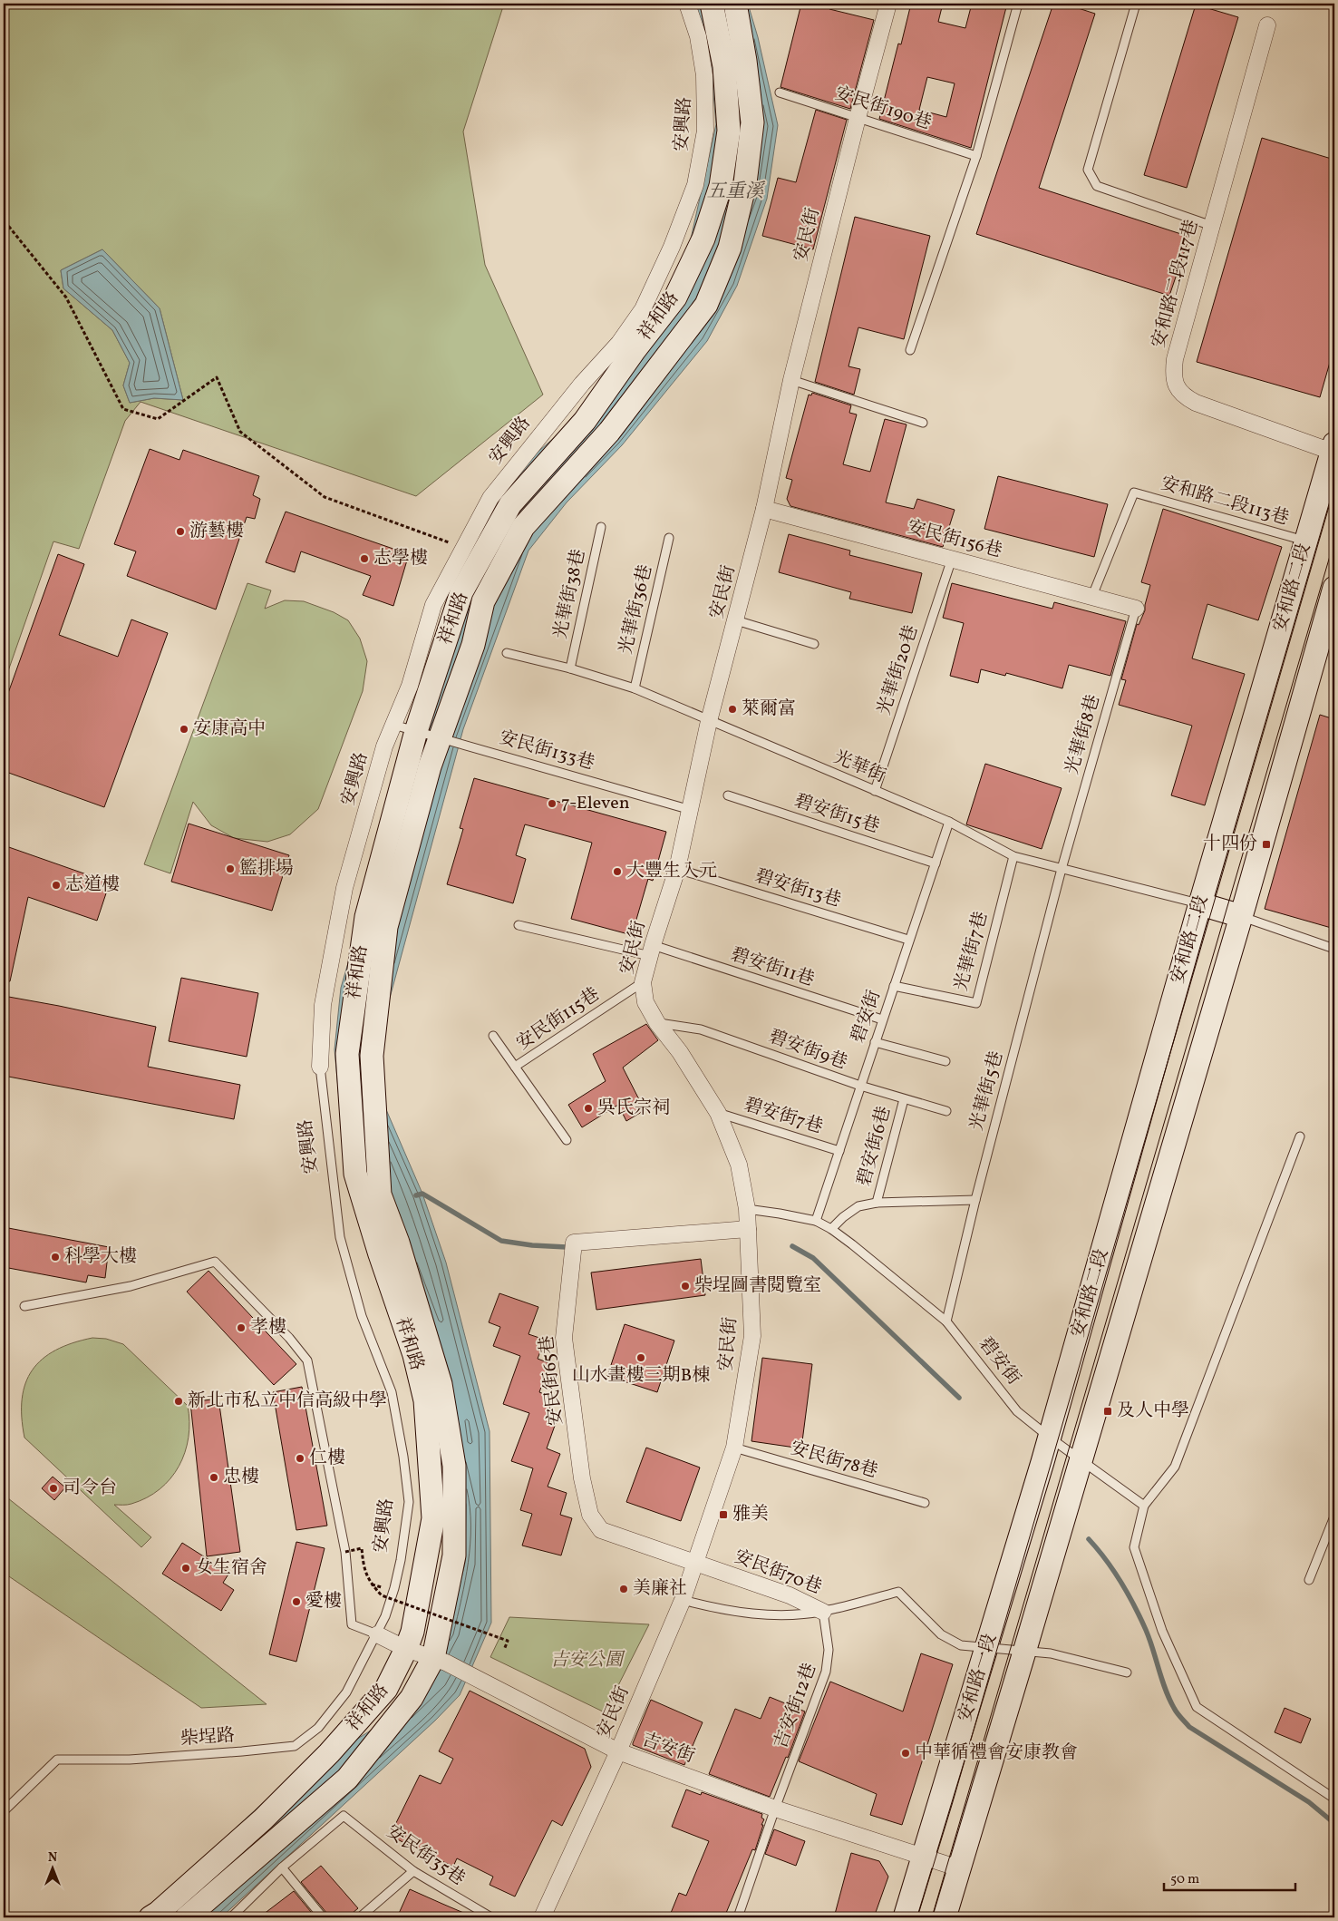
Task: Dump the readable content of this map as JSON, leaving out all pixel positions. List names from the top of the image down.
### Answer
{
  "streets": {
    "main road": ["祥和路", "安和路二段", "安和路一段"],
    "street": [
      "安興路",
      "安民街",
      "安和路二段117巷",
      "安民街156巷",
      "安民街65巷",
      "安民街70巷",
      "吉安街"
    ],
    "lane": [
      "安民街190巷",
      "安和路二段113巷",
      "光華街38巷",
      "光華街36巷",
      "光華街20巷",
      "光華街8巷",
      "安民街133巷",
      "光華街",
      "碧安街15巷",
      "碧安街13巷",
      "光華街7巷",
      "碧安街11巷",
      "碧安街",
      "安民街115巷",
      "碧安街9巷",
      "光華街5巷",
      "碧安街7巷",
      "碧安街6巷",
      "安民街78巷",
      "吉安街12巷",
      "柴埕路",
      "安民街35巷"
    ]
  },
  "crossings": [
    ["安民街190巷", "安民街"],
    ["安興路", "安民街133巷"],
    ["安興路", "柴埕路"],
    ["安興路", "吉安街"],
    ["安民街", "安民街156巷"],
    ["安民街", "安民街133巷"],
    ["安民街", "光華街"],
    ["安民街", "碧安街13巷"],
    ["安民街", "碧安街11巷"],
    ["安民街", "碧安街"],
    ["安民街", "安民街115巷"],
    ["安民街", "碧安街9巷"],
    ["安民街", "碧安街7巷"],
    ["安民街", "安民街65巷"],
    ["安民街", "安民街78巷"],
    ["安民街", "安民街70巷"],
    ["安民街", "吉安街"],
    ["安和路二段117巷", "安和路二段"],
    ["祥和路", "安民街133巷"],
    ["祥和路", "吉安街"],
    ["安和路二段113巷", "安民街156巷"],
    ["安和路二段113巷", "安和路二段"],
    ["安民街156巷", "光華街20巷"],
    ["安民街156巷", "光華街8巷"],
    ["安和路二段", "光華街"],
    ["安和路二段", "碧安街"],
    ["安和路二段", "安和路一段"],
    ["光華街38巷", "光華街"],
    ["光華街36巷", "光華街"],
    ["光華街20巷", "光華街"],
    ["光華街8巷", "光華街"],
    ["光華街8巷", "光華街5巷"],
    ["光華街", "光華街7巷"],
    ["光華街", "碧安街"],
    ["光華街", "光華街5巷"],
    ["碧安街15巷", "碧安街"],
    ["碧安街13巷", "碧安街"],
    ["光華街7巷", "碧安街"],
    ["碧安街11巷", "碧安街"],
    ["碧安街", "碧安街9巷"],
    ["碧安街", "光華街5巷"],
    ["碧安街", "碧安街7巷"],
    ["碧安街", "安和路一段"],
    ["碧安街9巷", "碧安街6巷"],
    ["安民街65巷", "安民街70巷"],
    ["安民街70巷", "安和路一段"],
    ["安民街70巷", "吉安街12巷"],
    ["安和路一段", "吉安街"],
    ["吉安街12巷", "吉安街"],
    ["柴埕路", "吉安街"]
  ],
  "water": ["五重溪"],
  "parks": ["吉安公園"],
  "places": {
    "other": [
      "游藝樓",
      "志學樓",
      "萊爾富",
      "安康高中",
      "7-Eleven",
      "籃排場",
      "大豐生入元",
      "志道樓",
      "吳氏宗祠",
      "科學大樓",
      "柴埕圖書閱覽室",
      "孝樓",
      "山水畫樓三期B棟",
      "新北市私立中信高級中學",
      "仁樓",
      "忠樓",
      "司令台",
      "女生宿舍",
      "美廉社",
      "愛樓",
      "中華循禮會安康教會"
    ],
    "transit": ["十四份", "及人中學", "雅美"]
  },
  "scale_bar": "50 m",
  "north": "top"
}
